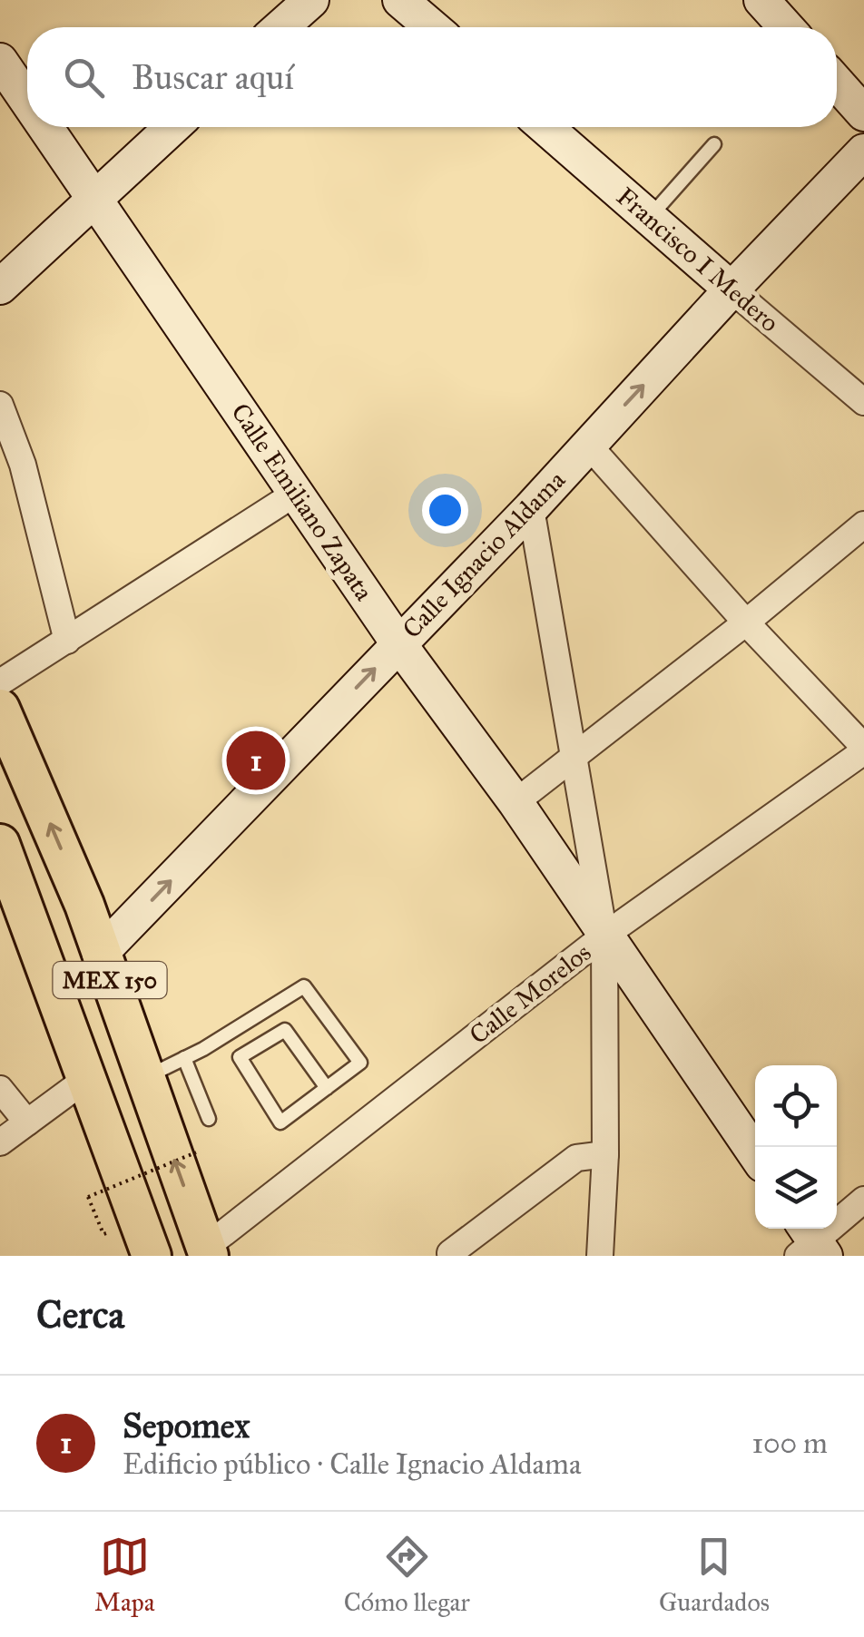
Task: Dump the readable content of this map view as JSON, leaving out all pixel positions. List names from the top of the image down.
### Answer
{
  "streets": {
    "main road": [
      "Francisco I Medero",
      "Calle Emiliano Zapata",
      "Calle Ignacio Aldama",
      "MEX 150"
    ],
    "street": ["Calle Morelos"]
  },
  "crossings": [
    ["Francisco I Medero", "Calle Ignacio Aldama"],
    ["Calle Emiliano Zapata", "Calle Ignacio Aldama"],
    ["Calle Emiliano Zapata", "Calle Morelos"],
    ["Calle Ignacio Aldama", "MEX 150"],
    ["MEX 150", "Calle Morelos"]
  ],
  "one_way": ["Calle Ignacio Aldama"],
  "page": {
    "search": "Buscar aquí",
    "pins": "1",
    "heading": "Cerca",
    "list": [
      {
        "mark": "1",
        "name": "Sepomex",
        "note": "Edificio público · Calle Ignacio Aldama",
        "value": "100 m"
      }
    ],
    "nav": ["Mapa", "Cómo llegar", "Guardados"]
  }
}
